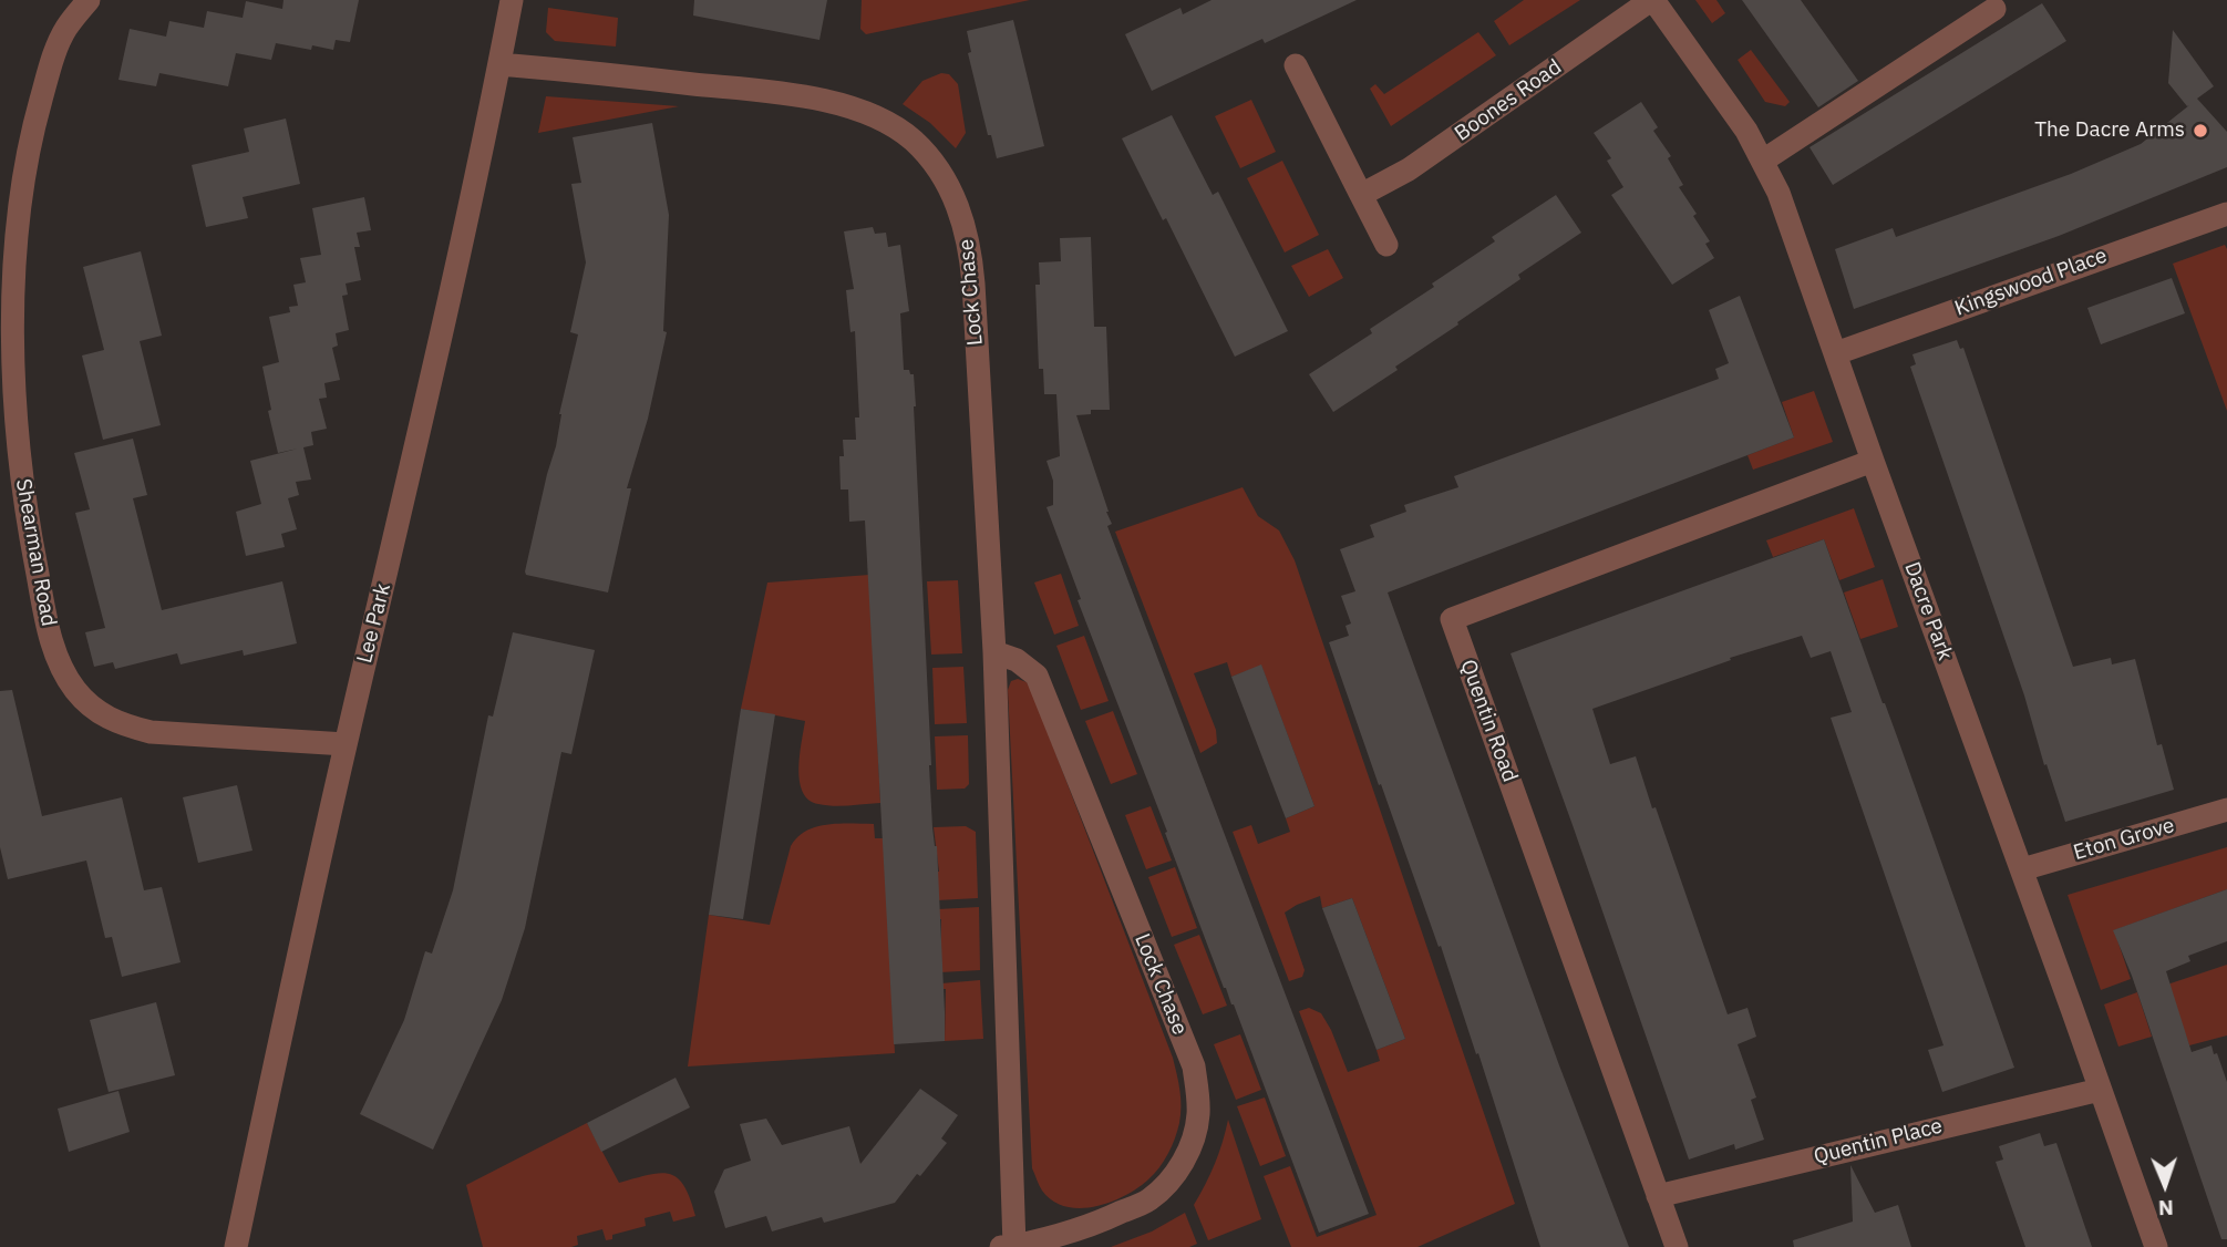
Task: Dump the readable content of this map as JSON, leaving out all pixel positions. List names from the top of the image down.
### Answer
{
  "streets": {
    "street": [
      "Boones Road",
      "Kingswood Place",
      "Lock Chase",
      "Shearman Road",
      "Dacre Park",
      "Lee Park",
      "Quentin Road",
      "Eton Grove",
      "Quentin Place"
    ]
  },
  "crossings": [
    ["Boones Road", "Dacre Park"],
    ["Kingswood Place", "Dacre Park"],
    ["Lock Chase", "Lee Park"],
    ["Shearman Road", "Lee Park"],
    ["Dacre Park", "Quentin Road"],
    ["Dacre Park", "Eton Grove"],
    ["Dacre Park", "Quentin Place"],
    ["Quentin Road", "Quentin Place"]
  ],
  "places": ["The Dacre Arms"],
  "north": "bottom"
}
